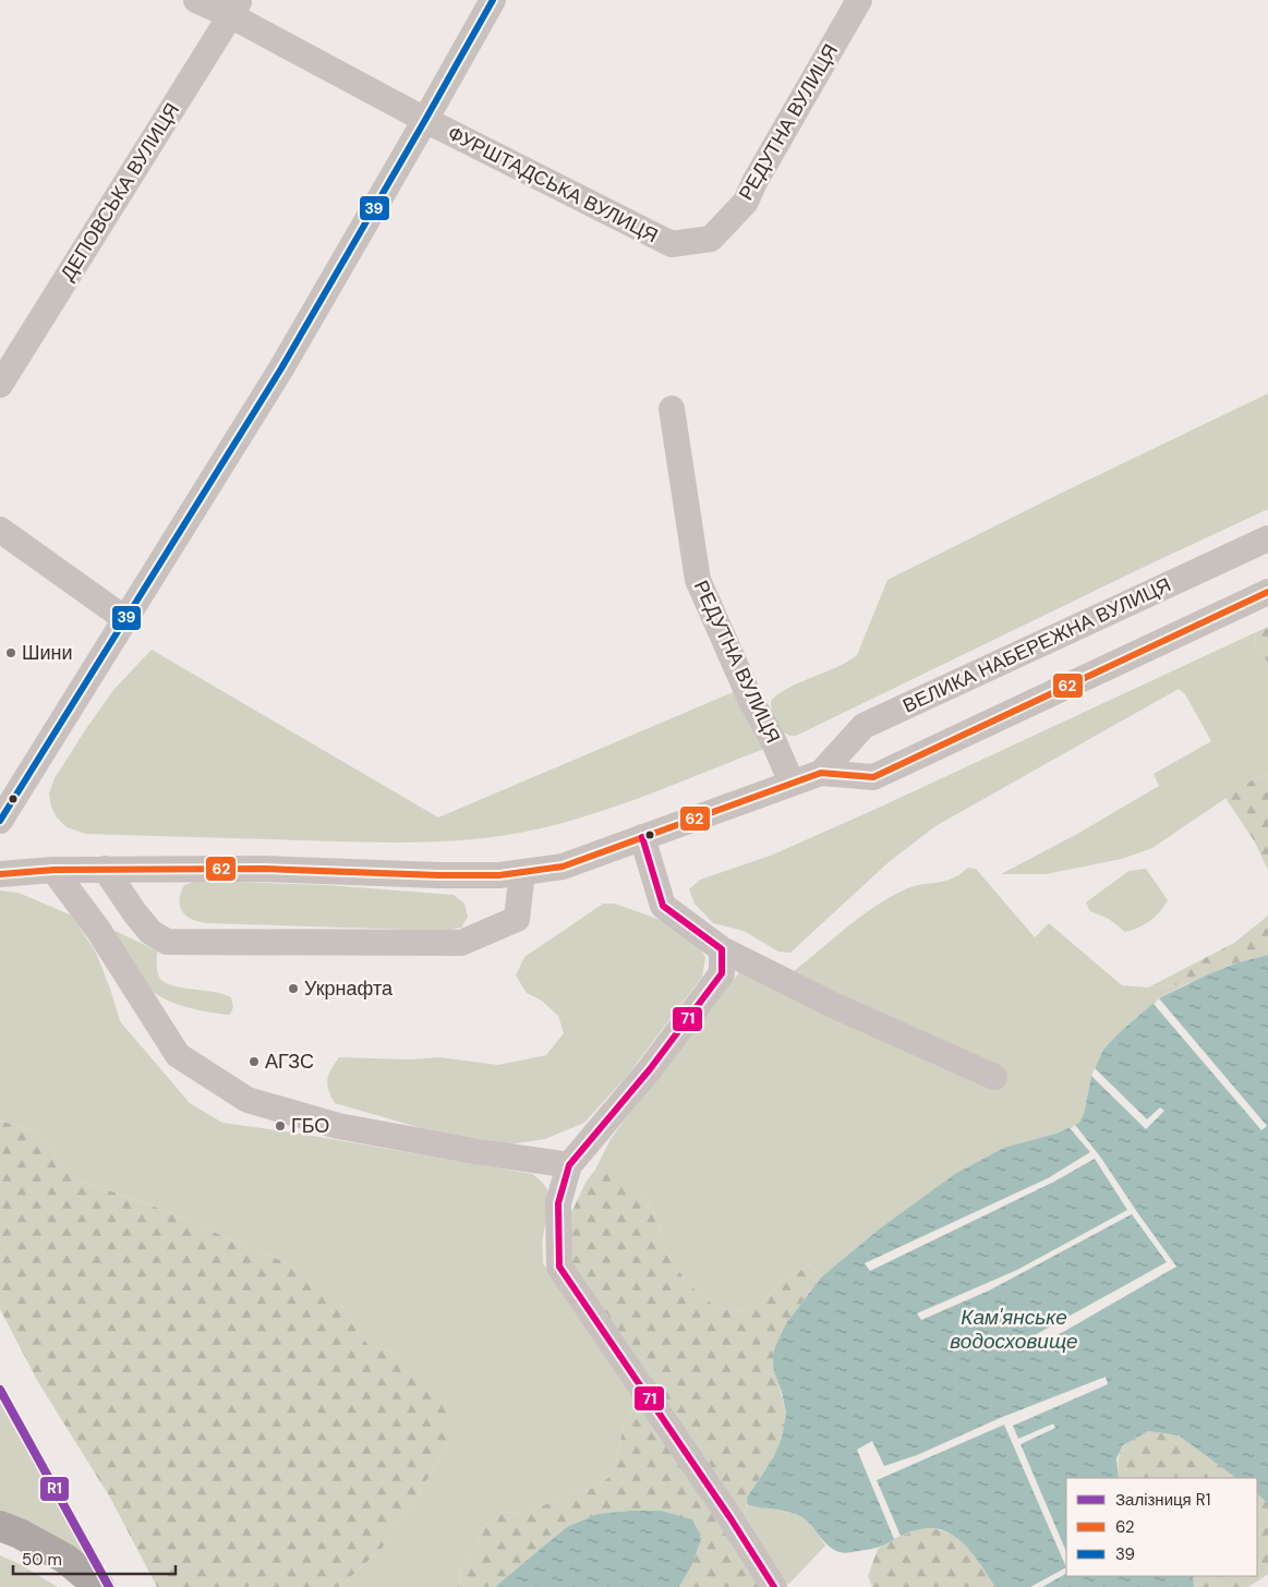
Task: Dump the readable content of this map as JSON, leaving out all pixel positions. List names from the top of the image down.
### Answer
{
  "streets": {
    "street": [
      "РЕДУТНА ВУЛИЦЯ",
      "ФУРШТАДСЬКА ВУЛИЦЯ",
      "ДЕПОВСЬКА ВУЛИЦЯ",
      "ВЕЛИКА НАБЕРЕЖНА ВУЛИЦЯ"
    ]
  },
  "crossings": [
    ["РЕДУТНА ВУЛИЦЯ", "ФУРШТАДСЬКА ВУЛИЦЯ"],
    ["РЕДУТНА ВУЛИЦЯ", "ВЕЛИКА НАБЕРЕЖНА ВУЛИЦЯ"],
    ["ФУРШТАДСЬКА ВУЛИЦЯ", "ДЕПОВСЬКА ВУЛИЦЯ"]
  ],
  "water": ["Кам'янське водосховище"],
  "places": [
    "Шини",
    "Укрнафта",
    "АГЗС",
    "ГБО"
  ],
  "lines": [
    "transit line 39",
    "transit line 62",
    "transit line 71",
    "rail line R1"
  ],
  "legend": ["Залізниця R1", "62", "39"],
  "scale_bar": "50 m"
}
